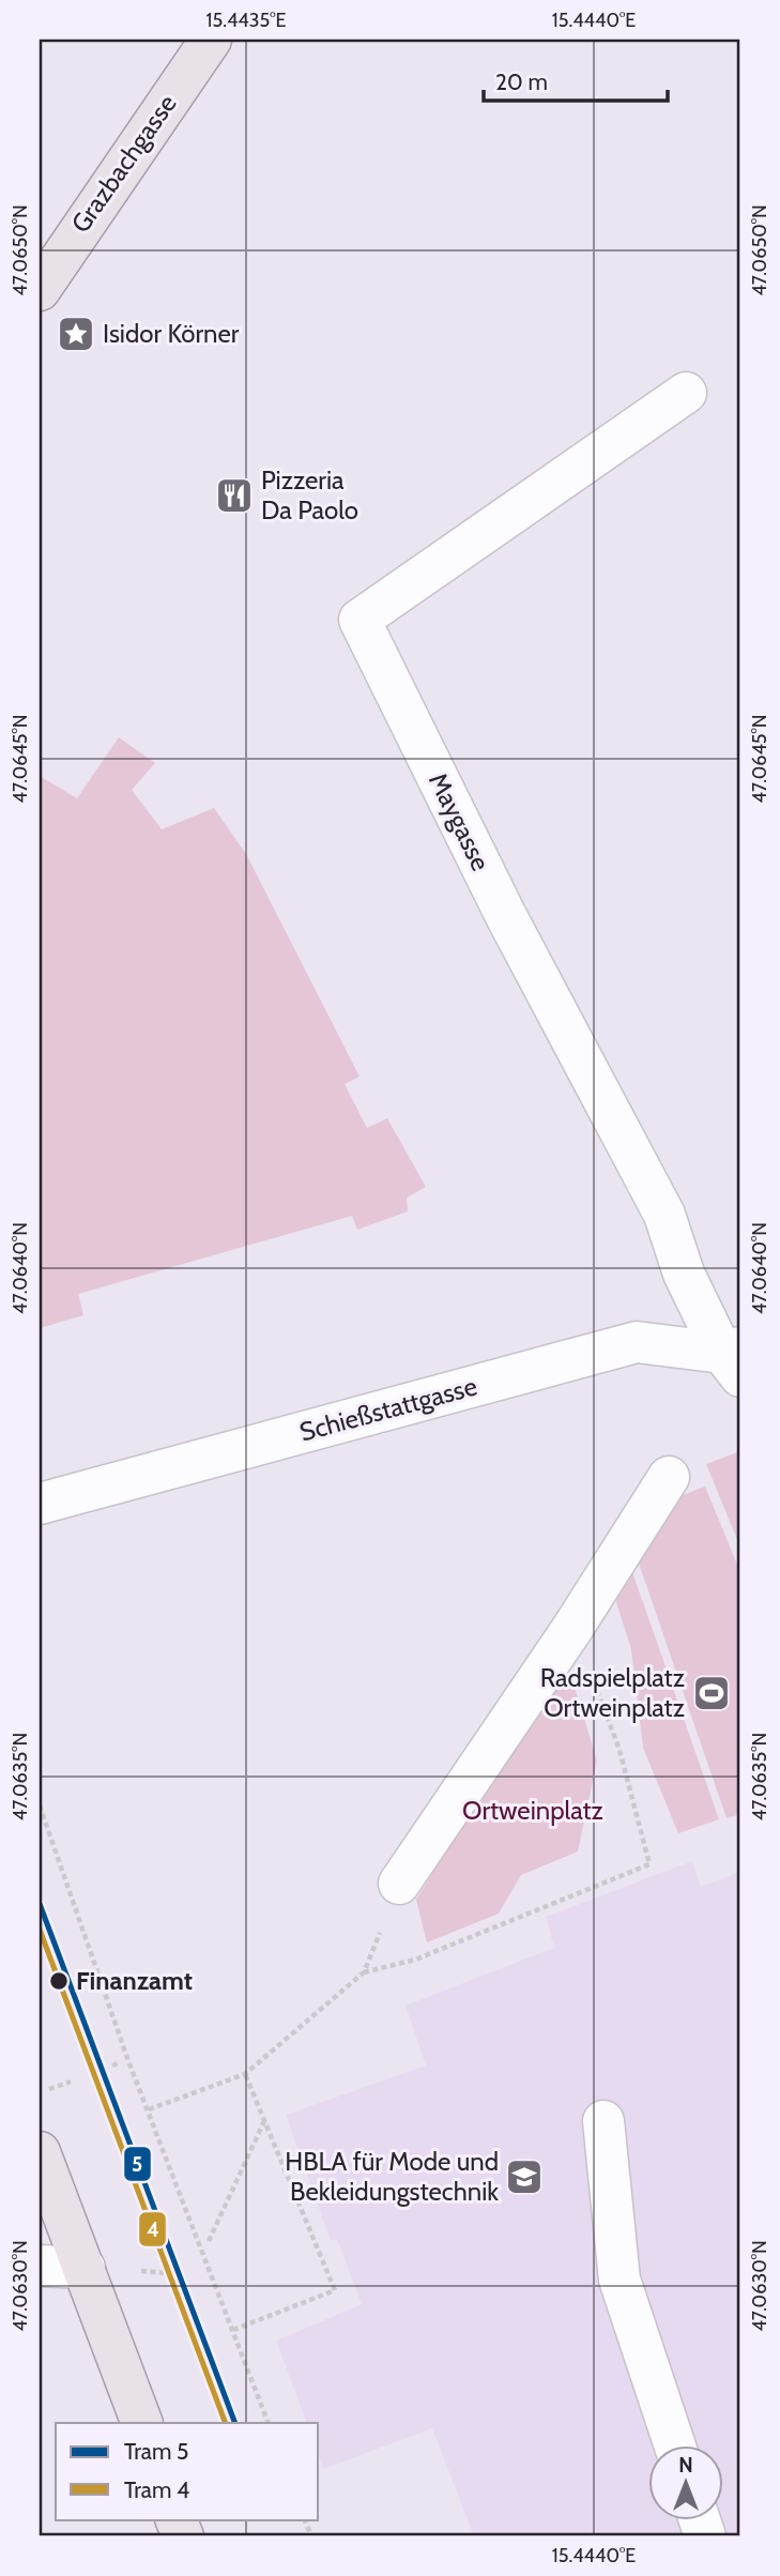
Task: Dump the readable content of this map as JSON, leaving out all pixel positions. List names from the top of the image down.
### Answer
{
  "streets": {
    "main road": ["Grazbachgasse"],
    "street": ["Maygasse", "Schießstattgasse"]
  },
  "crossings": [
    ["Maygasse", "Schießstattgasse"]
  ],
  "parks": ["Ortweinplatz"],
  "places": {
    "place": ["Isidor Körner"],
    "restaurant": ["Pizzeria Da Paolo"],
    "sports": ["Radspielplatz Ortweinplatz"],
    "other": ["Finanzamt"],
    "school or university": ["HBLA für Mode und Bekleidungstechnik"]
  },
  "lines": ["tram line 5", "tram line 4"],
  "legend": ["Tram 5", "Tram 4"],
  "scale_bar": "20 m",
  "north": "top",
  "coordinates": [
    "15.4435°E",
    "15.4440°E",
    "47.0650°N",
    "47.0645°N",
    "47.0640°N",
    "47.0635°N",
    "47.0630°N"
  ]
}
